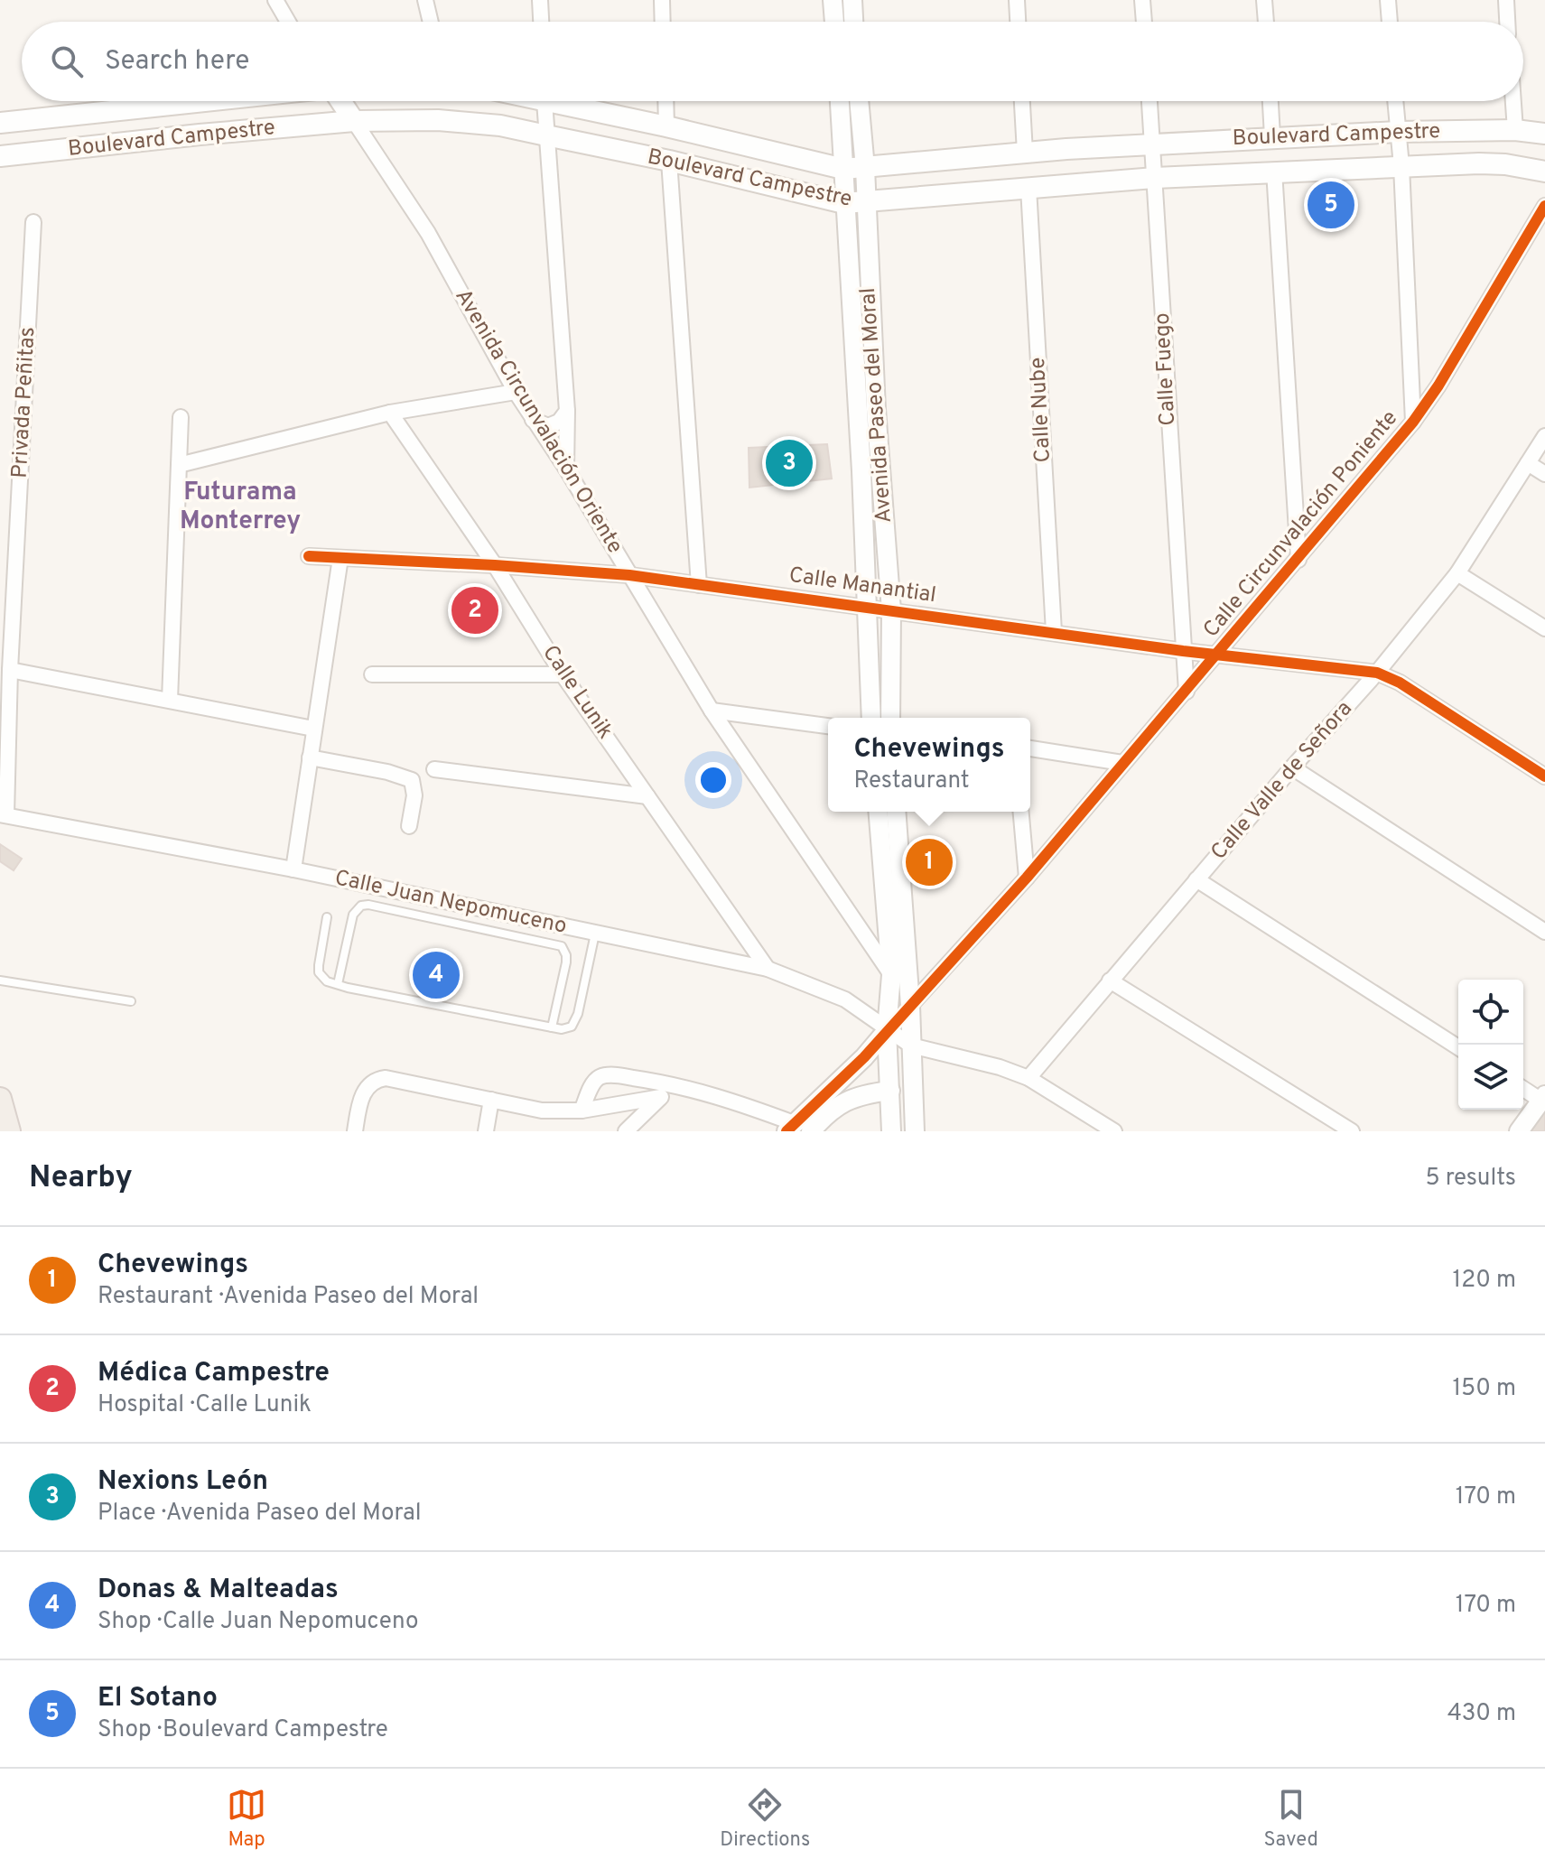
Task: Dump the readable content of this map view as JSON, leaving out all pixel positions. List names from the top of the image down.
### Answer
{
  "streets": {
    "main road": ["Boulevard Campestre"],
    "street": [
      "Calle Fuego",
      "Privada Peñitas",
      "Avenida Paseo del Moral",
      "Calle Nube",
      "Avenida Circunvalación Oriente",
      "Calle Circunvalación Poniente",
      "Calle Manantial",
      "Calle Lunik",
      "Calle Valle de Señora",
      "Calle Juan Nepomuceno"
    ]
  },
  "crossings": [
    ["Boulevard Campestre", "Calle Fuego"],
    ["Boulevard Campestre", "Avenida Paseo del Moral"],
    ["Boulevard Campestre", "Calle Nube"],
    ["Boulevard Campestre", "Avenida Circunvalación Oriente"],
    ["Calle Fuego", "Calle Circunvalación Poniente"],
    ["Calle Fuego", "Calle Manantial"],
    ["Privada Peñitas", "Calle Juan Nepomuceno"],
    ["Avenida Paseo del Moral", "Calle Manantial"],
    ["Calle Nube", "Calle Manantial"],
    ["Avenida Circunvalación Oriente", "Calle Manantial"],
    ["Calle Circunvalación Poniente", "Calle Manantial"],
    ["Calle Manantial", "Calle Lunik"],
    ["Calle Manantial", "Calle Valle de Señora"],
    ["Calle Lunik", "Calle Juan Nepomuceno"],
    ["Calle Valle de Señora", "Calle Juan Nepomuceno"]
  ],
  "districts": ["Futurama Monterrey"],
  "page": {
    "search": "Search here",
    "pins": [
      "5",
      "3",
      "2",
      "1",
      "4"
    ],
    "popup": ["Chevewings", "Restaurant"],
    "heading": ["Nearby", "5 results"],
    "list": [
      {
        "mark": "1",
        "name": "Chevewings",
        "note": "Restaurant · Avenida Paseo del Moral",
        "value": "120 m"
      },
      {
        "mark": "2",
        "name": "Médica Campestre",
        "note": "Hospital · Calle Lunik",
        "value": "150 m"
      },
      {
        "mark": "3",
        "name": "Nexions León",
        "note": "Place · Avenida Paseo del Moral",
        "value": "170 m"
      },
      {
        "mark": "4",
        "name": "Donas & Malteadas",
        "note": "Shop · Calle Juan Nepomuceno",
        "value": "170 m"
      },
      {
        "mark": "5",
        "name": "El Sotano",
        "note": "Shop · Boulevard Campestre",
        "value": "430 m"
      }
    ],
    "nav": ["Map", "Directions", "Saved"]
  }
}
